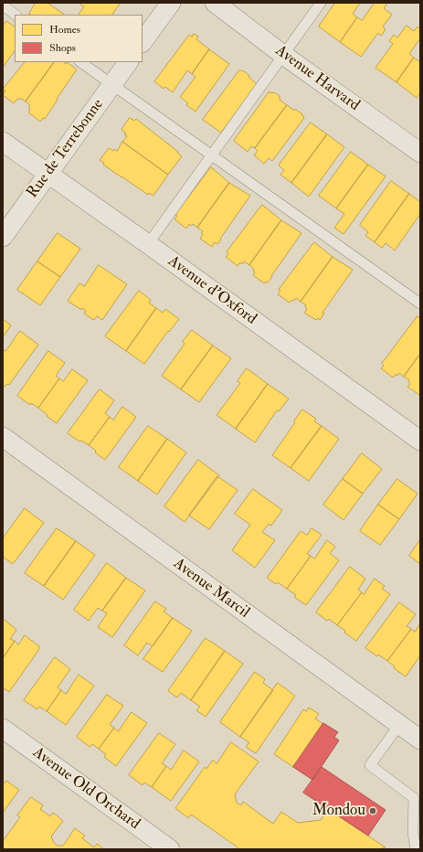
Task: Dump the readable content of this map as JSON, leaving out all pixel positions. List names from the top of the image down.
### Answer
{
  "streets": {
    "street": [
      "Avenue Harvard",
      "Rue de Terrebonne",
      "Avenue d'Oxford",
      "Avenue Marcil",
      "Avenue Old Orchard"
    ]
  },
  "crossings": [
    ["Rue de Terrebonne", "Avenue d'Oxford"]
  ],
  "places": ["Mondou"],
  "legend": ["Homes", "Shops"]
}
